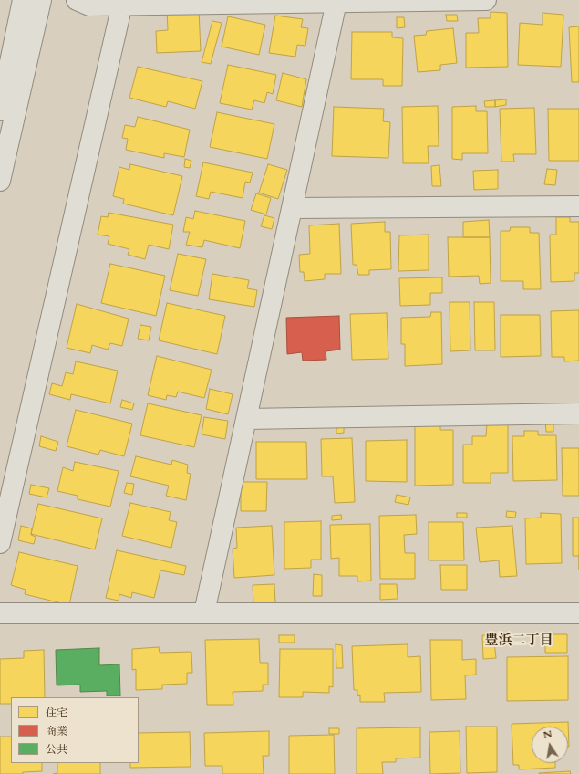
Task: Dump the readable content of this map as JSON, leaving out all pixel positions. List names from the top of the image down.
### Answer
{
  "districts": ["豊浜二丁目"],
  "legend": ["住宅", "商業", "公共"],
  "north": "top"
}
